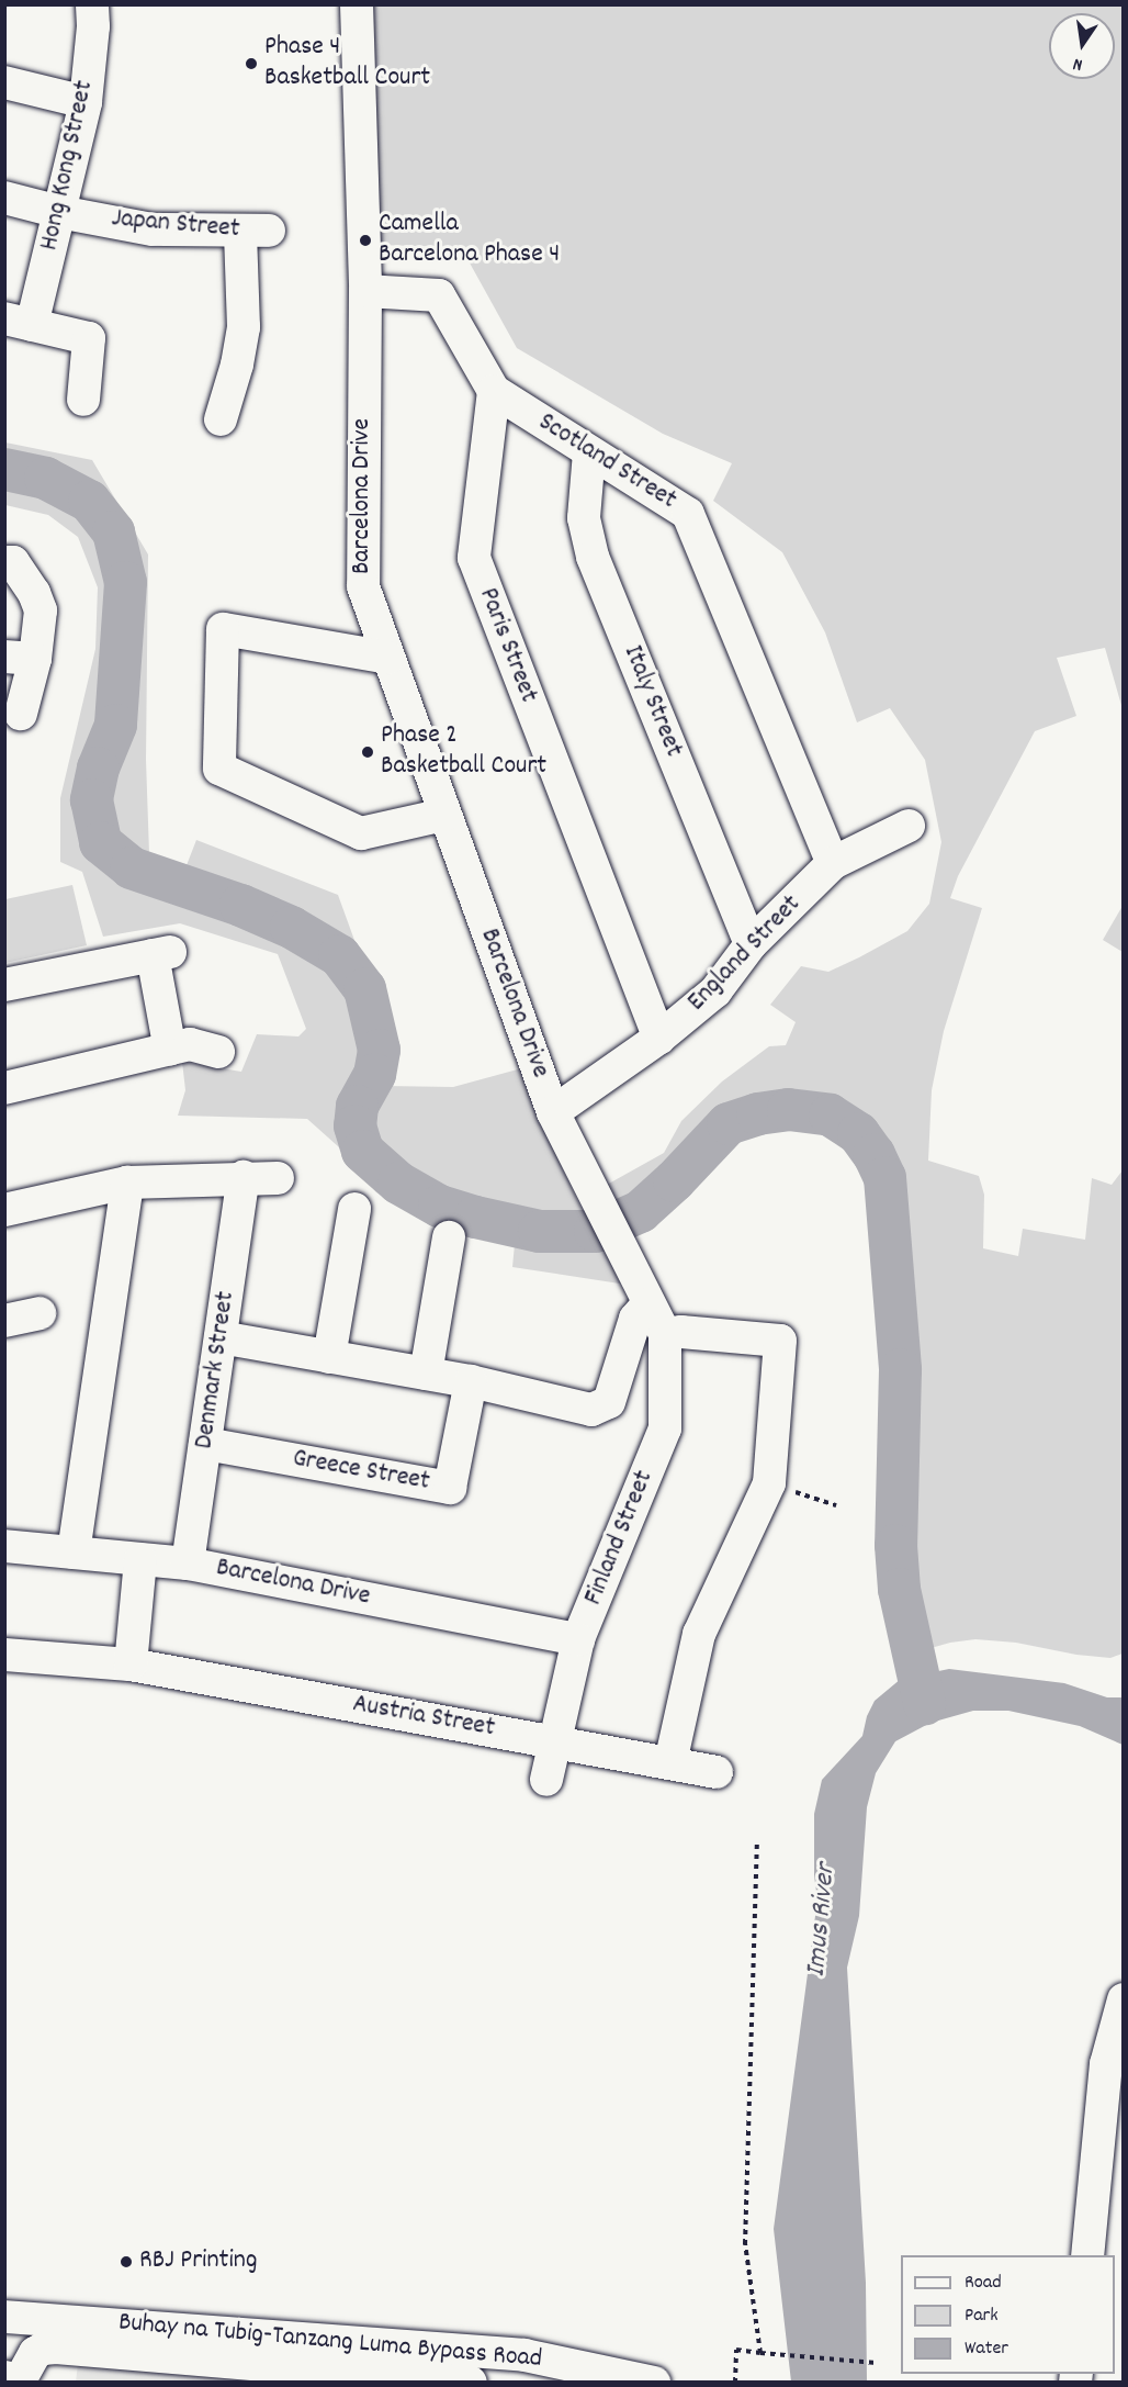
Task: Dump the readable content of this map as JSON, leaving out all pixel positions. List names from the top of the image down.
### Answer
{
  "streets": {
    "street": [
      "Hong Kong Street",
      "Japan Street",
      "Scotland Street",
      "Barcelona Drive",
      "Paris Street",
      "Italy Street",
      "England Street",
      "Denmark Street",
      "Greece Street",
      "Finland Street",
      "Austria Street",
      "Buhay na Tubig-Tanzang Luma Bypass Road"
    ]
  },
  "crossings": [
    ["Hong Kong Street", "Japan Street"],
    ["Scotland Street", "Barcelona Drive"],
    ["Scotland Street", "Paris Street"],
    ["Scotland Street", "Italy Street"],
    ["Scotland Street", "England Street"],
    ["Barcelona Drive", "England Street"],
    ["Barcelona Drive", "Denmark Street"],
    ["Barcelona Drive", "Finland Street"],
    ["Paris Street", "England Street"],
    ["Italy Street", "England Street"],
    ["Denmark Street", "Greece Street"],
    ["Finland Street", "Austria Street"]
  ],
  "water": ["Imus River"],
  "places": [
    "Phase 4 Basketball Court",
    "Camella Barcelona Phase 4",
    "Phase 2 Basketball Court",
    "RBJ Printing"
  ],
  "legend": ["Road", "Park", "Water"],
  "north": "bottom"
}
